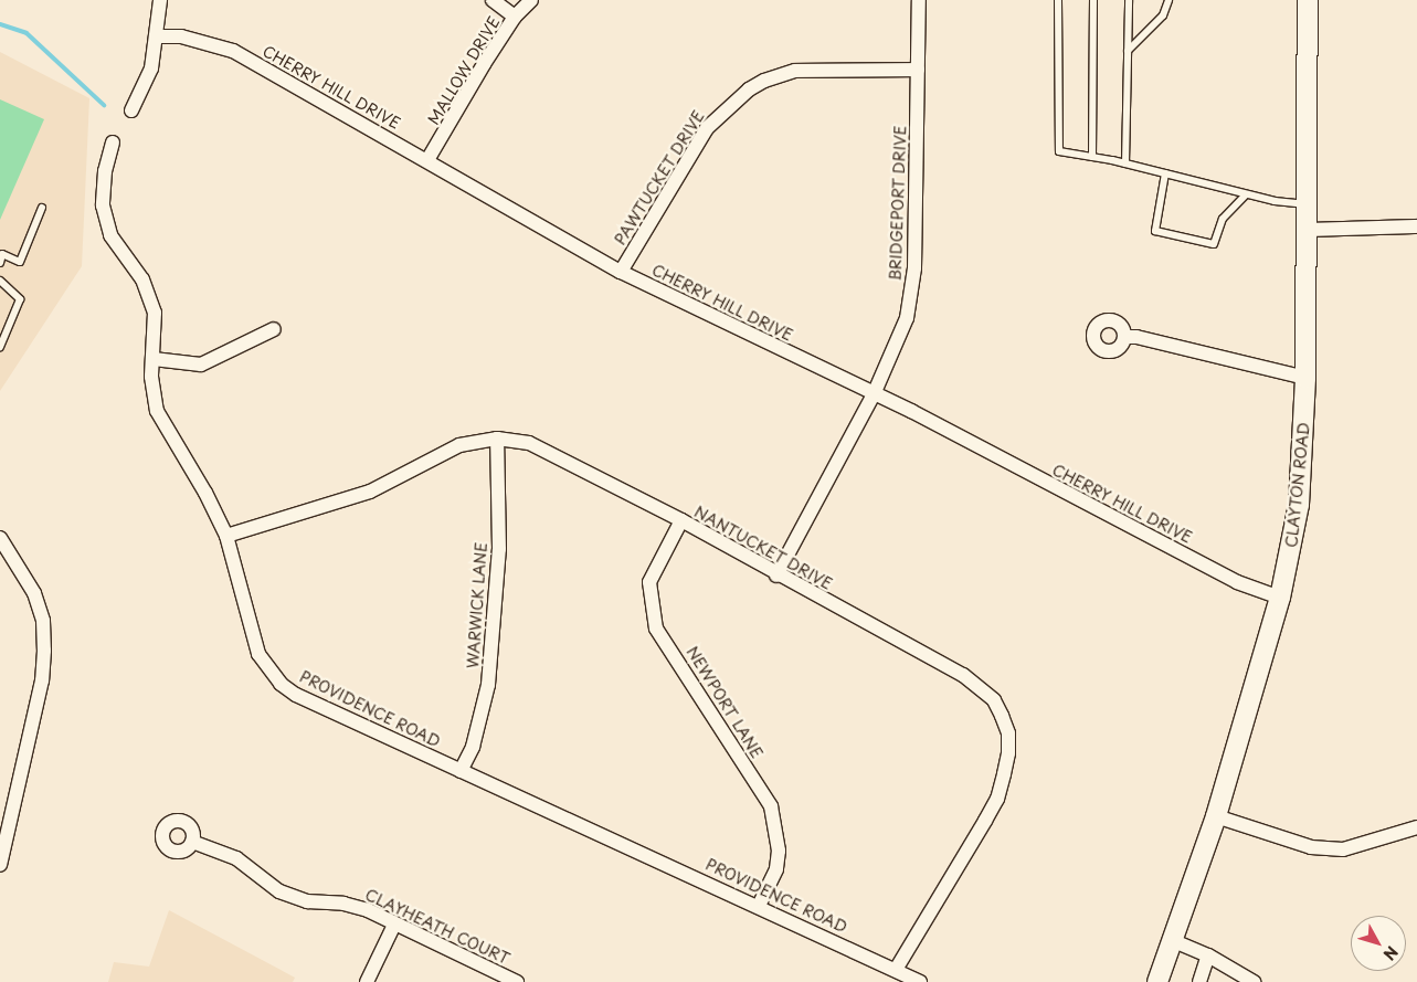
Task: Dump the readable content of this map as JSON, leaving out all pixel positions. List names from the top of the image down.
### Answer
{
  "streets": {
    "main road": ["CLAYTON ROAD"],
    "street": [
      "MALLOW DRIVE",
      "CHERRY HILL DRIVE",
      "PAWTUCKET DRIVE",
      "BRIDGEPORT DRIVE",
      "NANTUCKET DRIVE",
      "WARWICK LANE",
      "NEWPORT LANE",
      "PROVIDENCE ROAD",
      "CLAYHEATH COURT"
    ]
  },
  "crossings": [
    ["MALLOW DRIVE", "CHERRY HILL DRIVE"],
    ["CHERRY HILL DRIVE", "PAWTUCKET DRIVE"],
    ["CHERRY HILL DRIVE", "BRIDGEPORT DRIVE"],
    ["CHERRY HILL DRIVE", "CLAYTON ROAD"],
    ["PAWTUCKET DRIVE", "BRIDGEPORT DRIVE"],
    ["BRIDGEPORT DRIVE", "NANTUCKET DRIVE"],
    ["NANTUCKET DRIVE", "WARWICK LANE"],
    ["NANTUCKET DRIVE", "NEWPORT LANE"],
    ["NANTUCKET DRIVE", "PROVIDENCE ROAD"],
    ["WARWICK LANE", "PROVIDENCE ROAD"],
    ["NEWPORT LANE", "PROVIDENCE ROAD"]
  ],
  "north": "bottom right"
}
